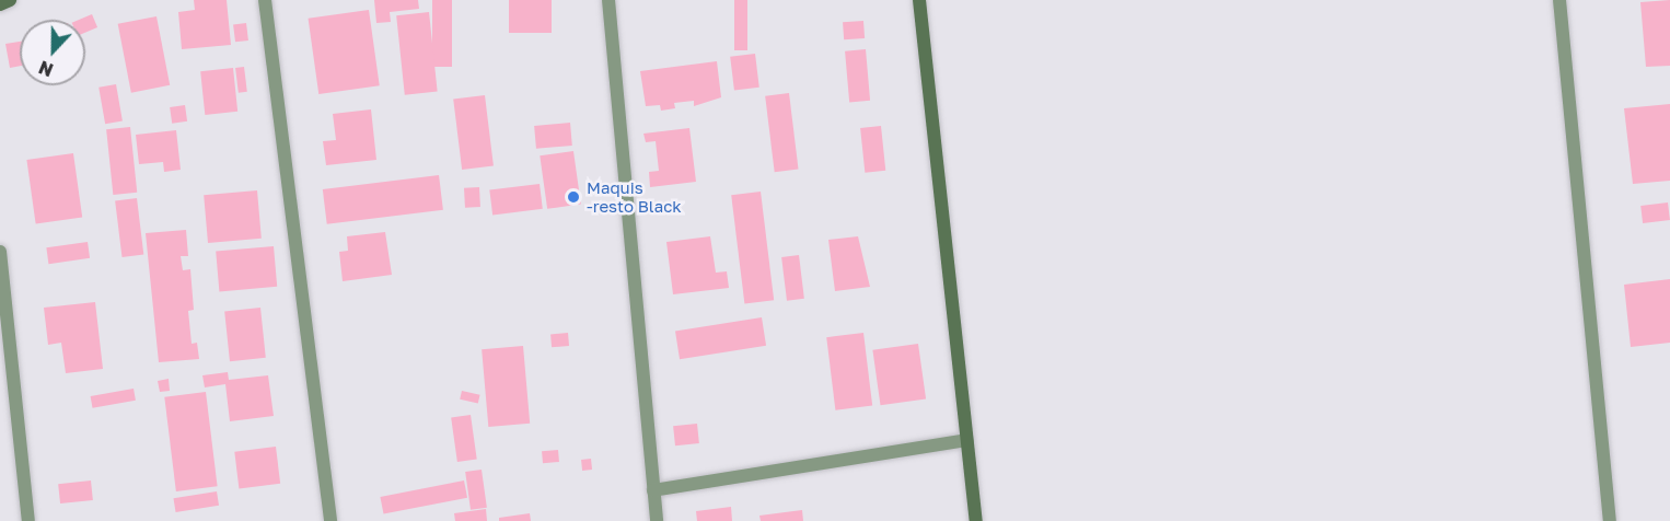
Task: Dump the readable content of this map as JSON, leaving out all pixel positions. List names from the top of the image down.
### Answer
{
  "places": ["Maquis -resto Black"],
  "north": "bottom"
}
